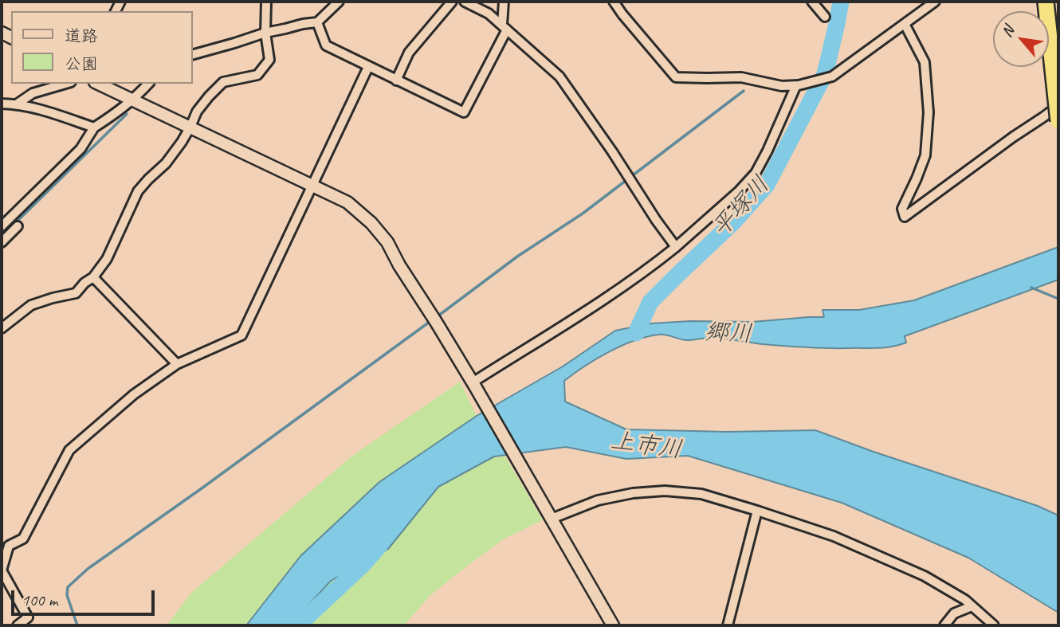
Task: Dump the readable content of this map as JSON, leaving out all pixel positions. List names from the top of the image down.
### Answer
{
  "water": ["平塚川", "郷川", "上市川"],
  "legend": ["道路", "公園"],
  "scale_bar": "100 m",
  "north": "top left"
}
